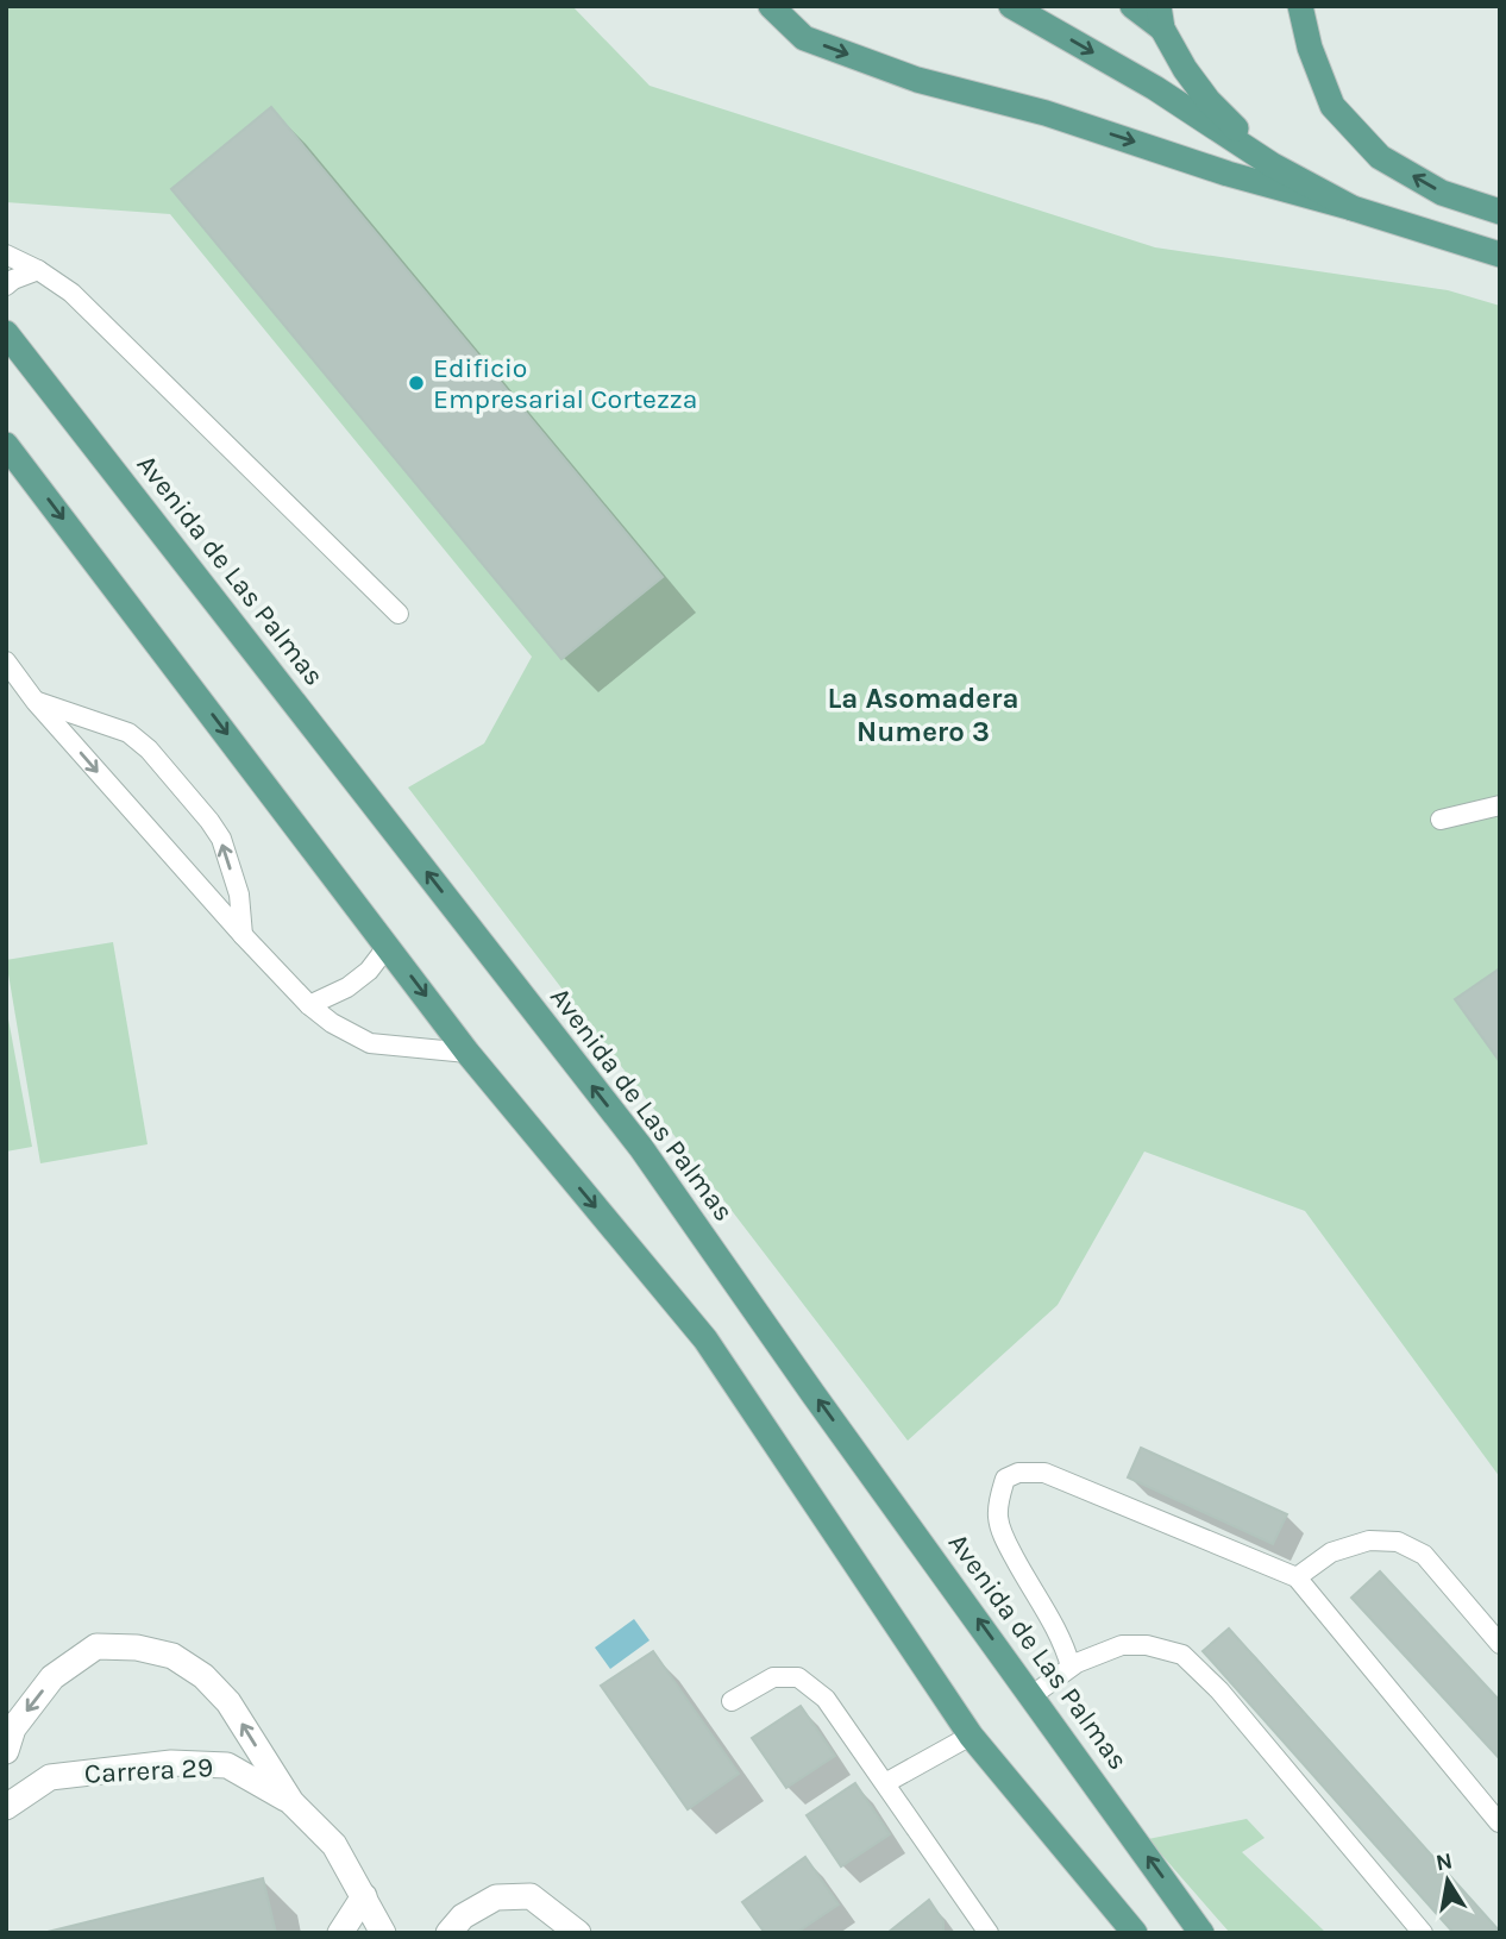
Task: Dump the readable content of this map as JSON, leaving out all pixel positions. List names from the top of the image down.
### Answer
{
  "streets": {
    "main road": ["Avenida de Las Palmas"],
    "street": ["Carrera 29"]
  },
  "districts": ["La Asomadera Numero 3"],
  "places": ["Edificio Empresarial Cortezza"],
  "north": "top"
}
